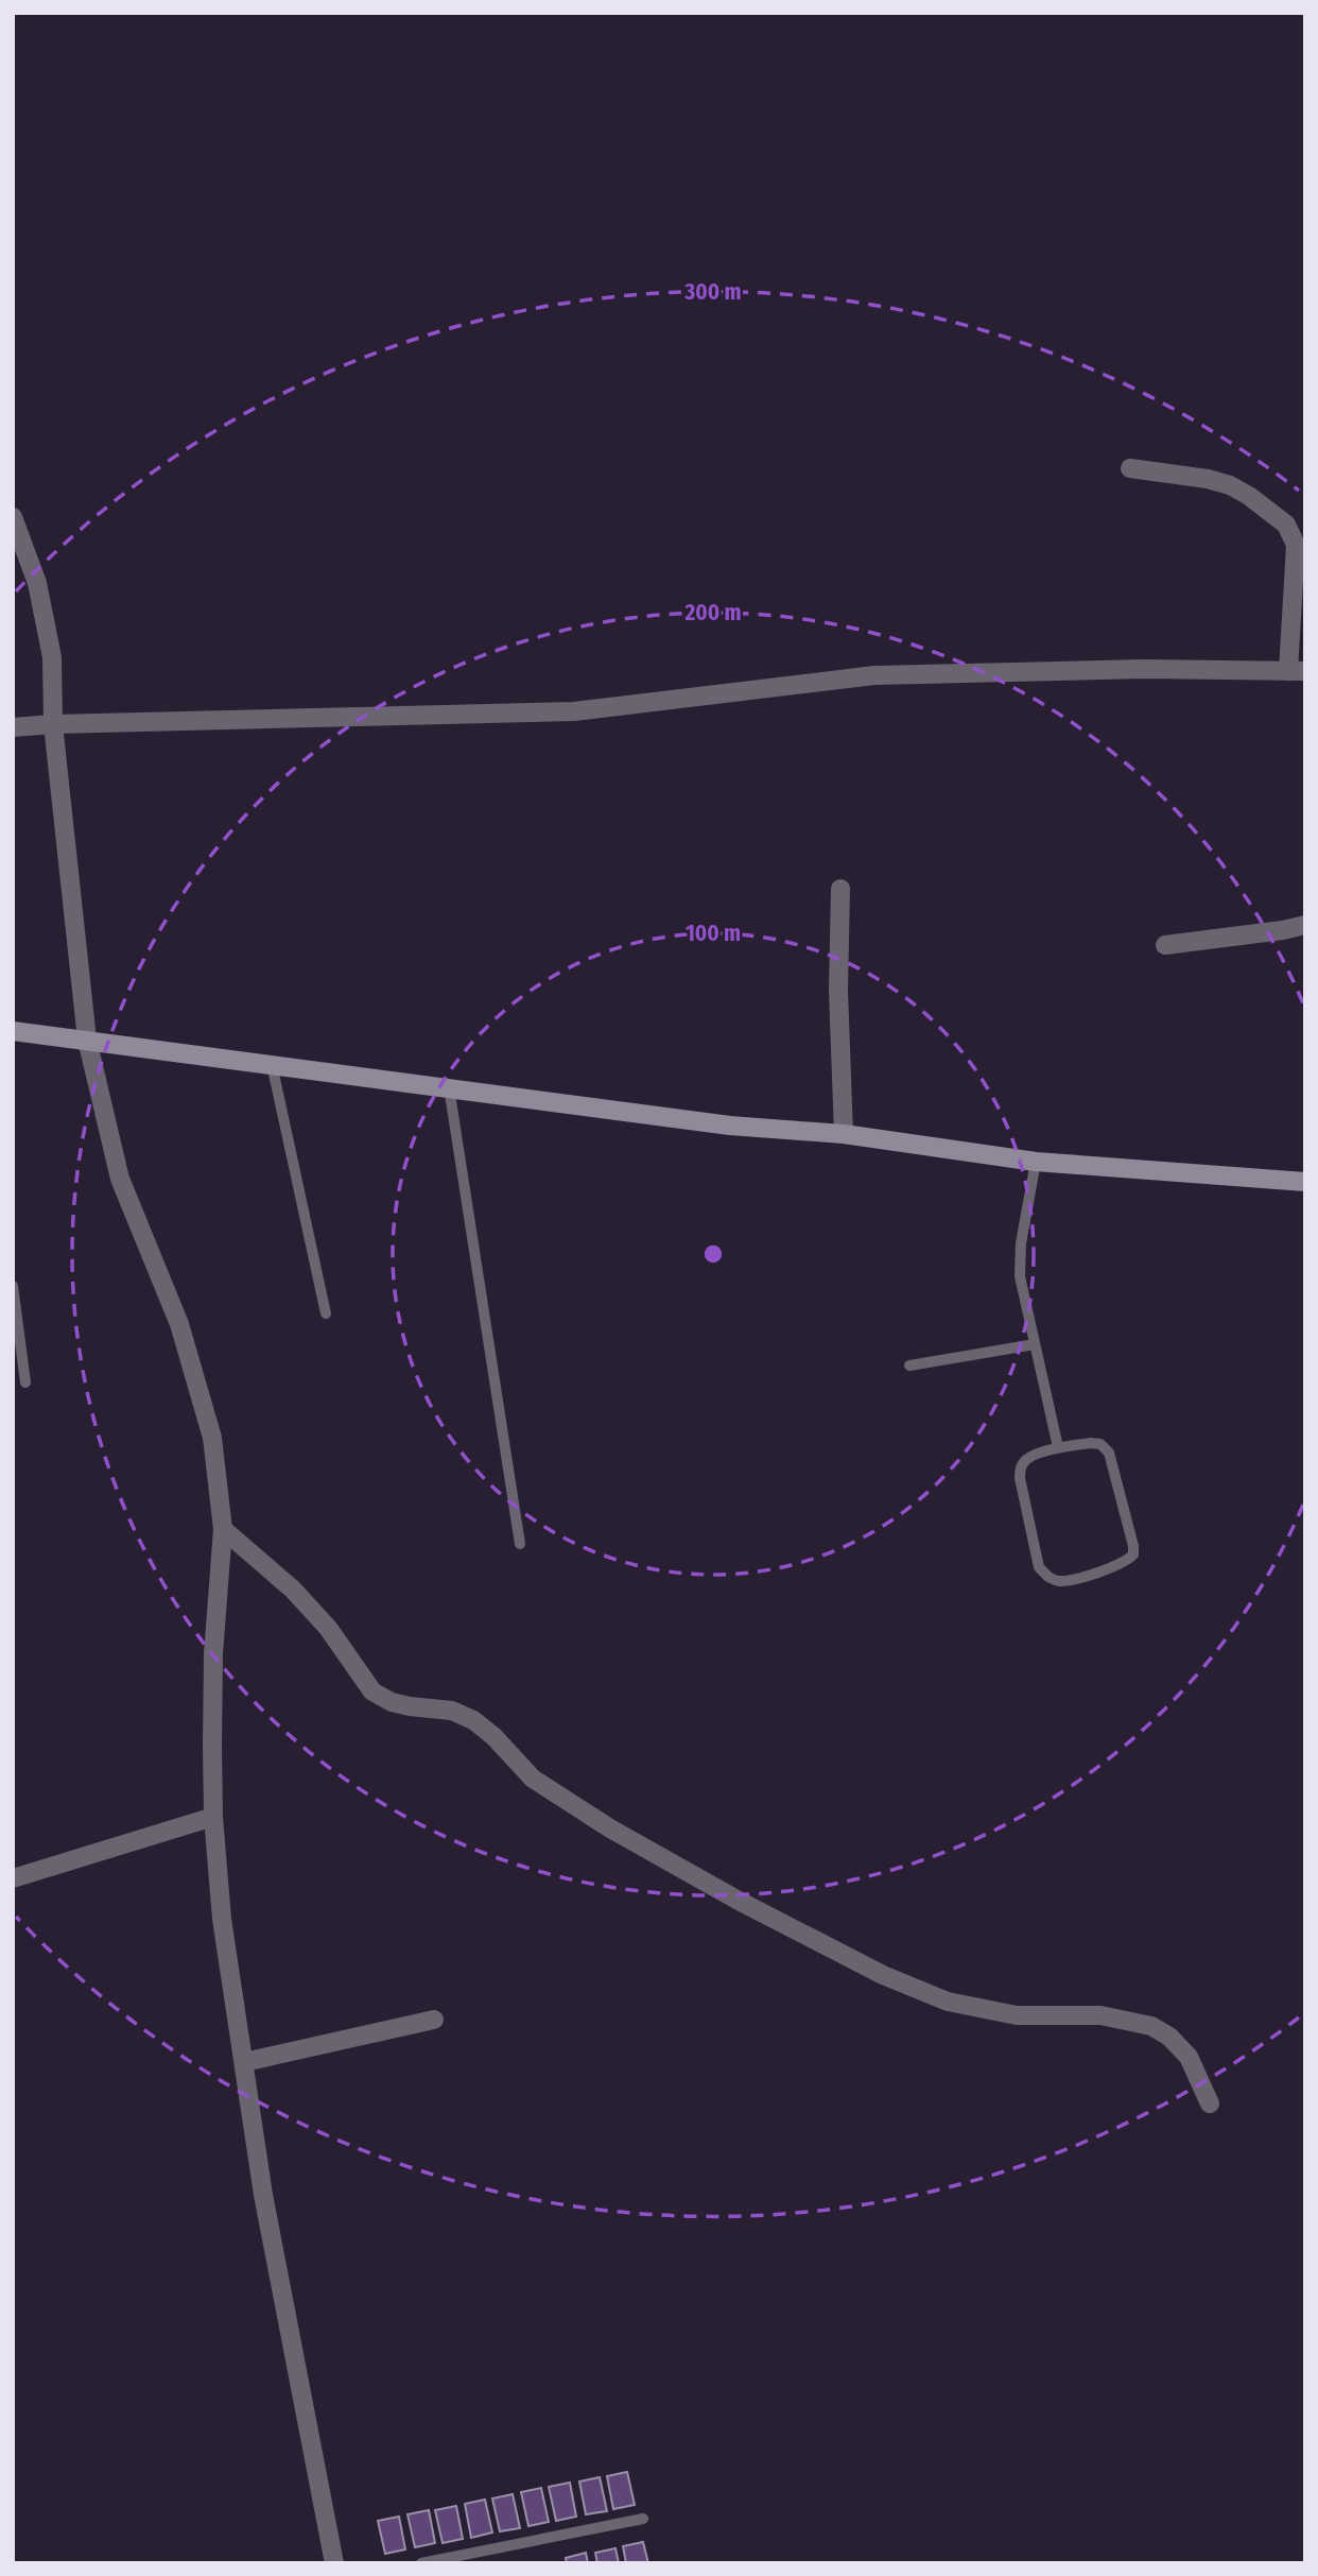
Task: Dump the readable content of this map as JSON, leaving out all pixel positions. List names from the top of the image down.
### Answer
{
  "rings": ["300 m", "200 m", "100 m"]
}
